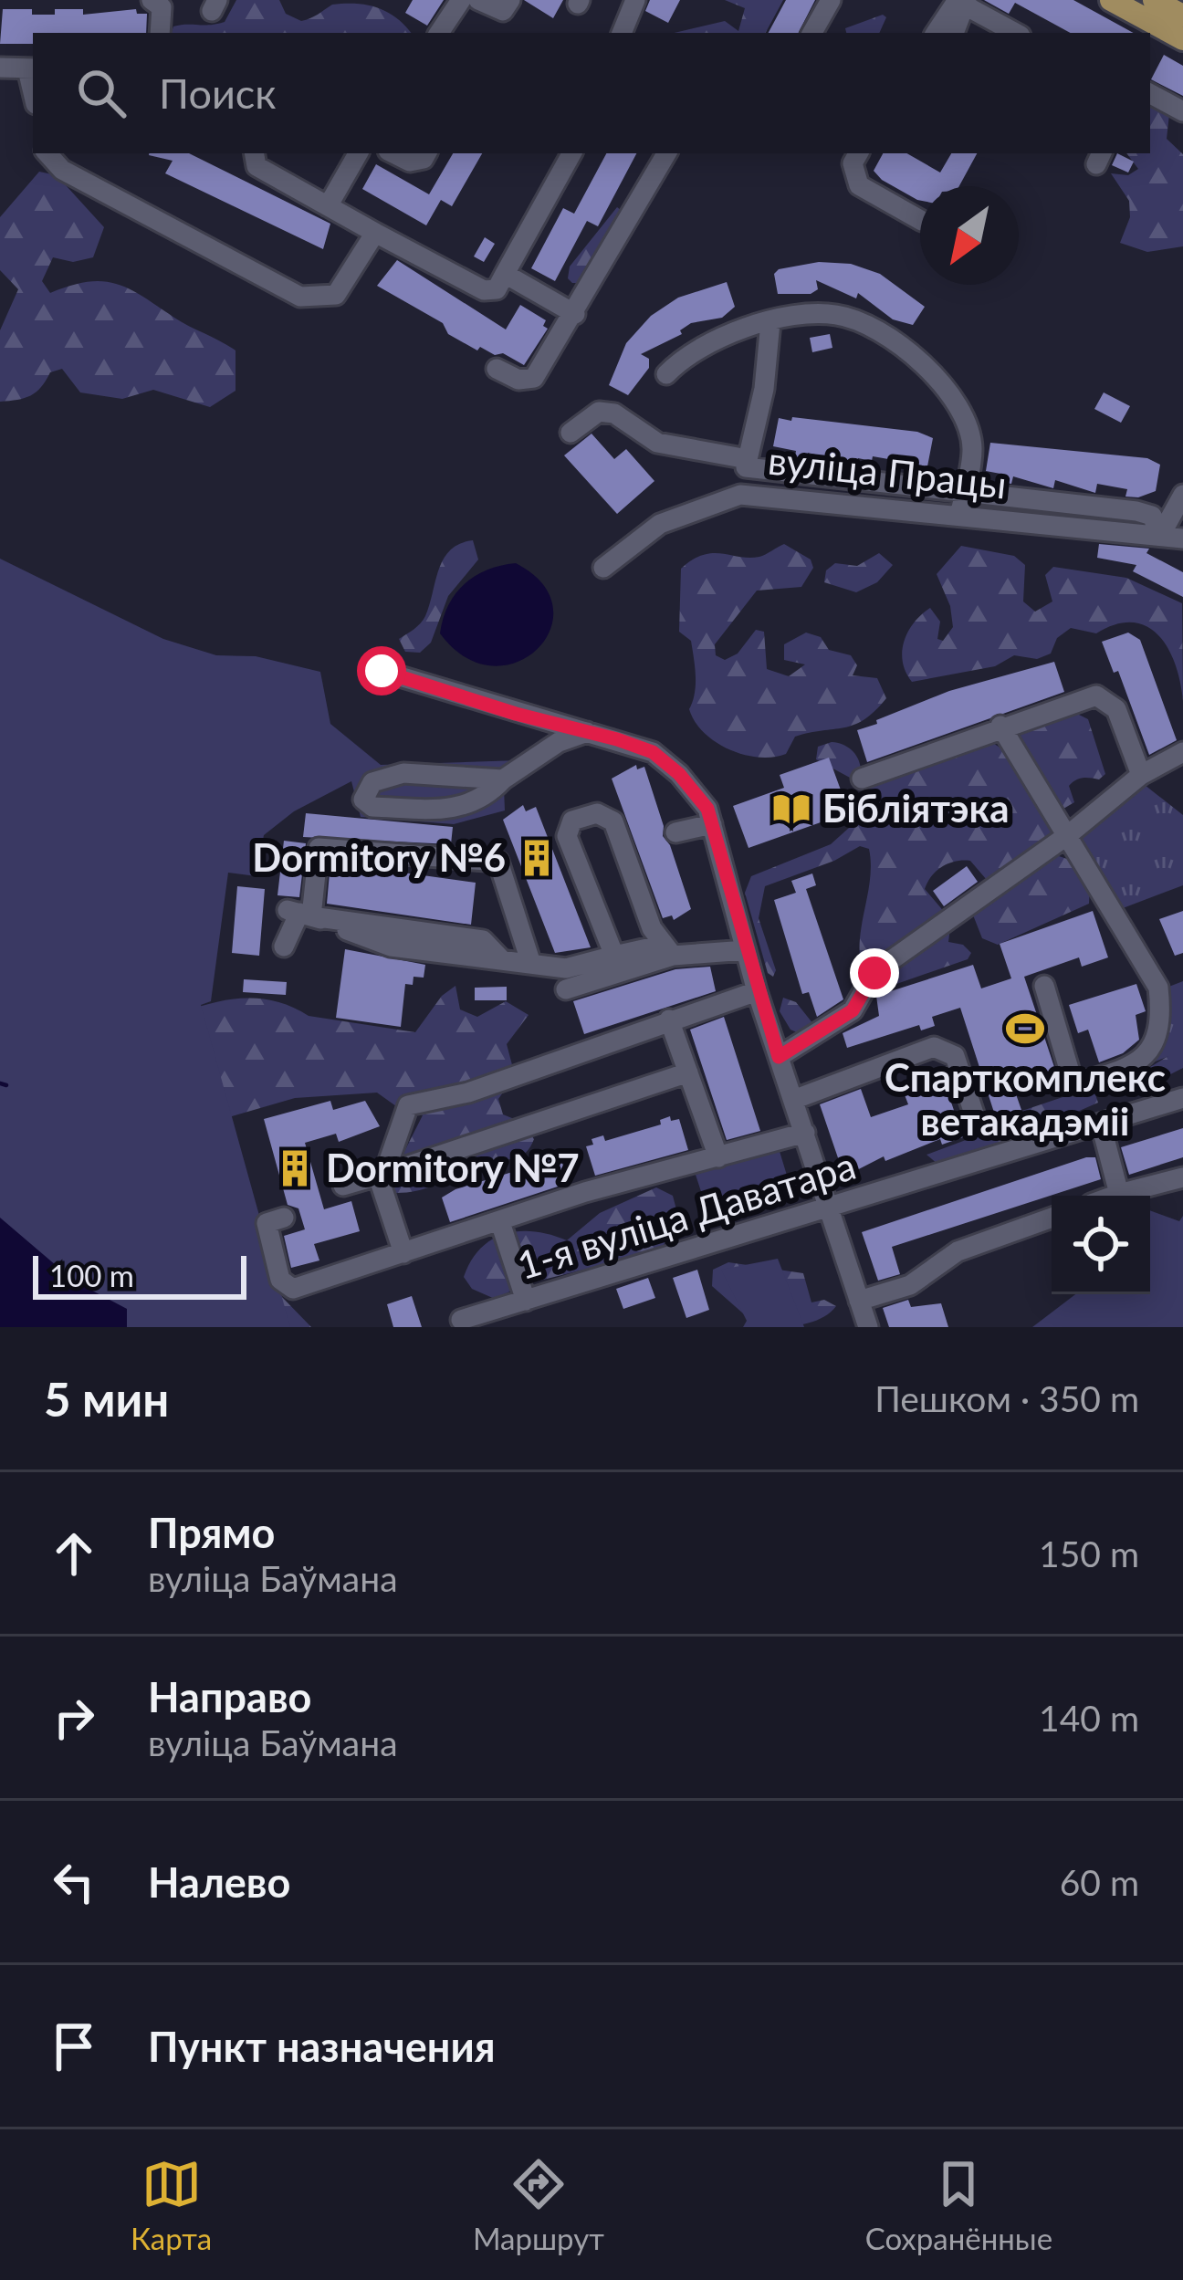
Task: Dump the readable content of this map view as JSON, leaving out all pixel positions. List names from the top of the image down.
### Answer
{
  "streets": {
    "street": ["вуліца Працы", "1-я вуліца Даватара"]
  },
  "places": {
    "library": ["Бібліятэка"],
    "building": ["Dormitory №6", "Dormitory №7"],
    "sports": ["Спарткомплекс ветакадэміі"]
  },
  "scale_bar": "100 m",
  "north": "bottom left",
  "page": {
    "search": "Поиск",
    "scale": "100 m",
    "heading": ["5 мин", "Пешком · 350 m"],
    "list": [
      ["Прямо", "вуліца Баўмана", "150 m"],
      ["Направо", "вуліца Баўмана", "140 m"],
      ["Налево", "60 m"],
      "Пункт назначения"
    ],
    "nav": ["Карта", "Маршрут", "Сохранённые"]
  }
}
